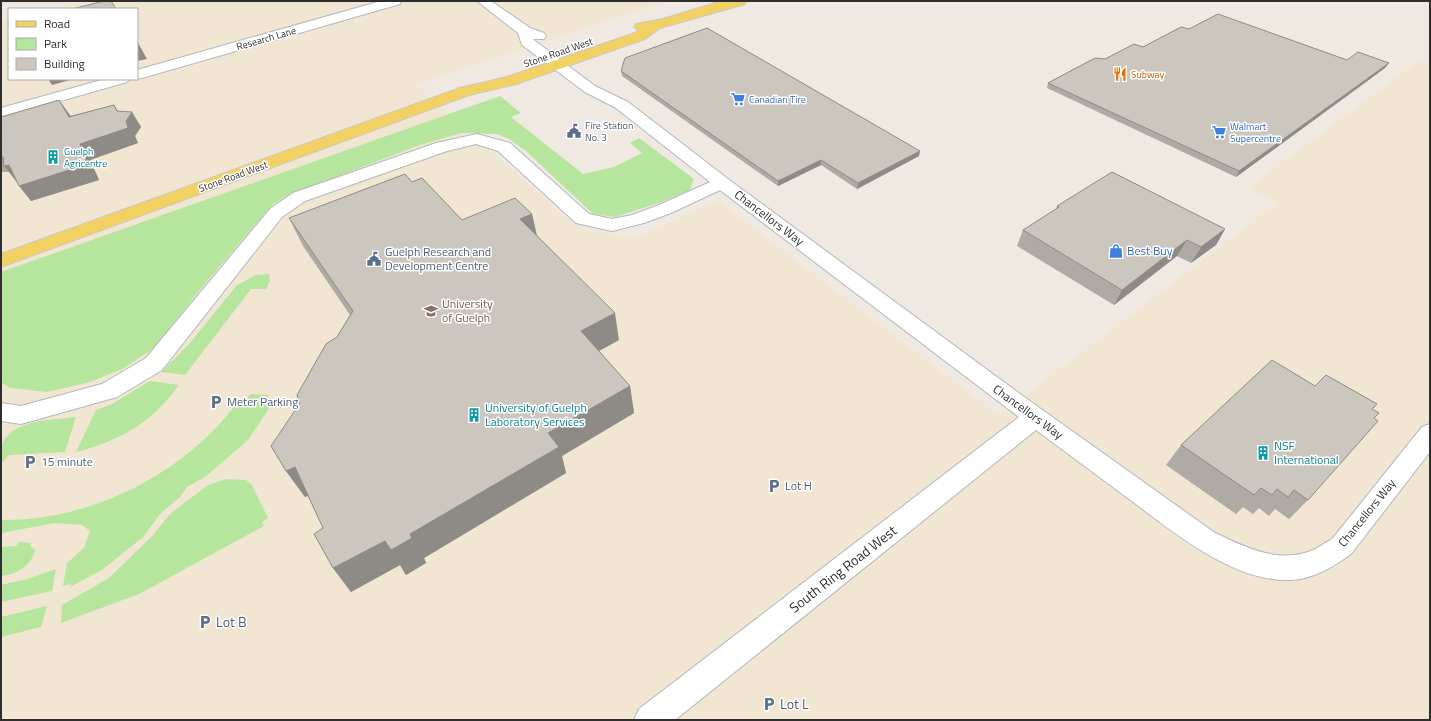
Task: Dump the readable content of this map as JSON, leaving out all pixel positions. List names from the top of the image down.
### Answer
{
  "streets": {
    "main road": ["Stone Road West"],
    "street": ["Research Lane", "Chancellors Way", "South Ring Road West"]
  },
  "crossings": [
    ["Stone Road West", "Chancellors Way"],
    ["Chancellors Way", "South Ring Road West"]
  ],
  "places": {
    "restaurant": ["Subway"],
    "supermarket": ["Canadian Tire", "Walmart Supercentre"],
    "public building": ["Fire Station No. 3", "Guelph Research and Development Centre"],
    "building": ["Guelph Agricentre", "University of Guelph Laboratory Services", "NSF International"],
    "shop": ["Best Buy"],
    "school or university": ["University of Guelph"],
    "parking": [
      "Meter Parking",
      "15 minute",
      "Lot H",
      "Lot B",
      "Lot L"
    ]
  },
  "legend": ["Road", "Park", "Building"]
}
